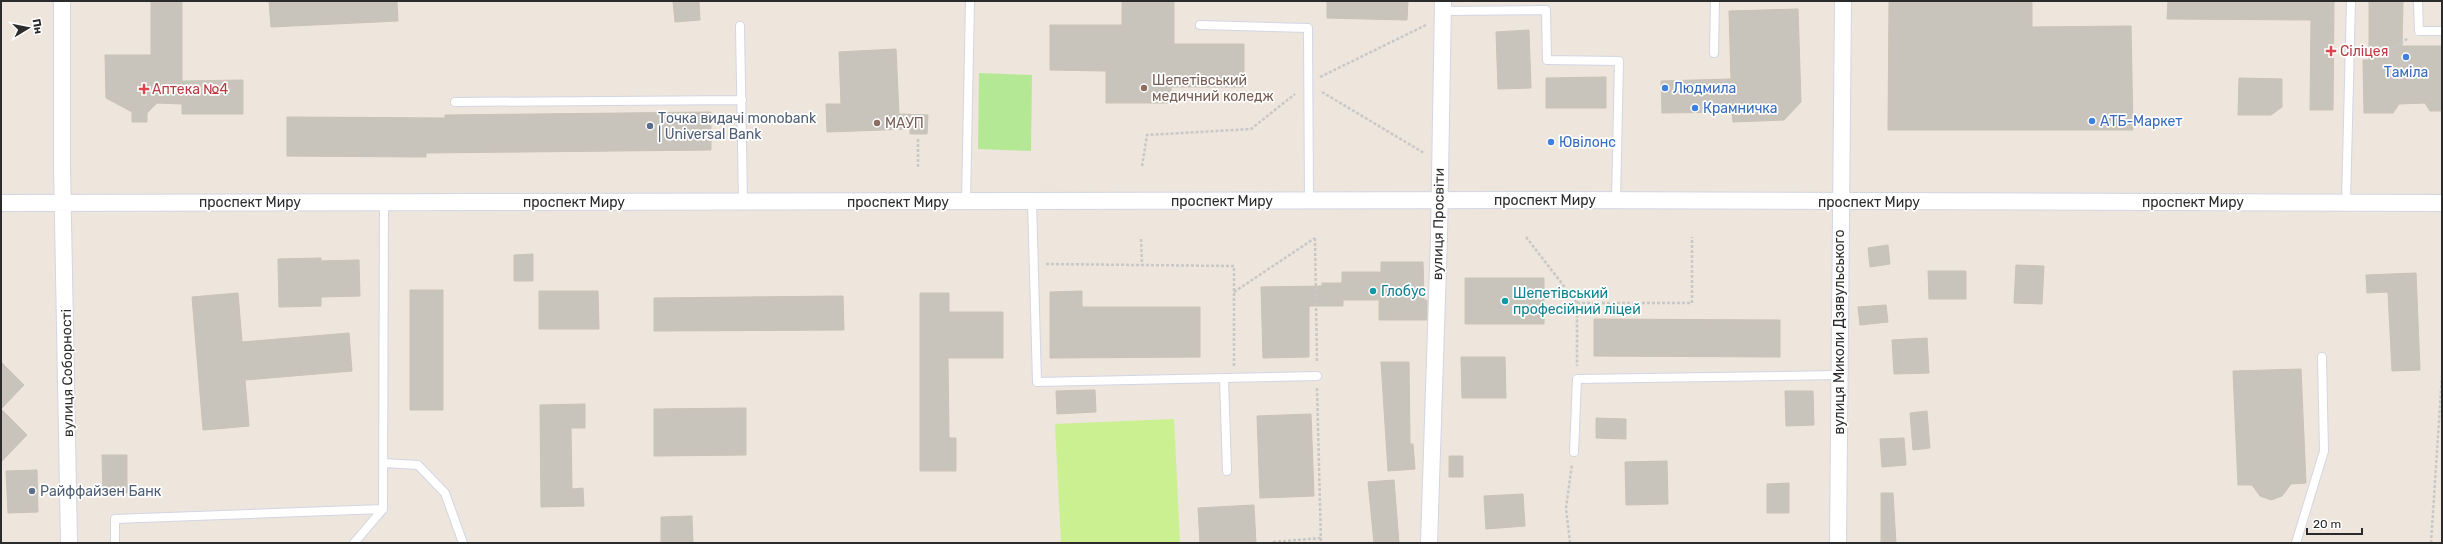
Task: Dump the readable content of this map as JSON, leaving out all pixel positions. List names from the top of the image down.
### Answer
{
  "streets": {
    "street": [
      "проспект Миру",
      "вулиця Просвіти",
      "вулиця Миколи Дзявульського",
      "вулиця Соборності"
    ]
  },
  "crossings": [
    ["проспект Миру", "вулиця Просвіти"],
    ["проспект Миру", "вулиця Миколи Дзявульського"],
    ["проспект Миру", "вулиця Соборності"]
  ],
  "places": {
    "health": ["Сіліцея", "Аптека №4"],
    "other": [
      "Таміла",
      "Шепетівський медичний коледж",
      "Людмила",
      "Крамничка",
      "АТБ-Маркет",
      "МАУП",
      "Точка видачі monobank | Universal Bank",
      "Ювілонс",
      "Глобус",
      "Шепетівський професійний ліцей",
      "Райффайзен Банк"
    ]
  },
  "scale_bar": "20 m",
  "north": "right"
}
